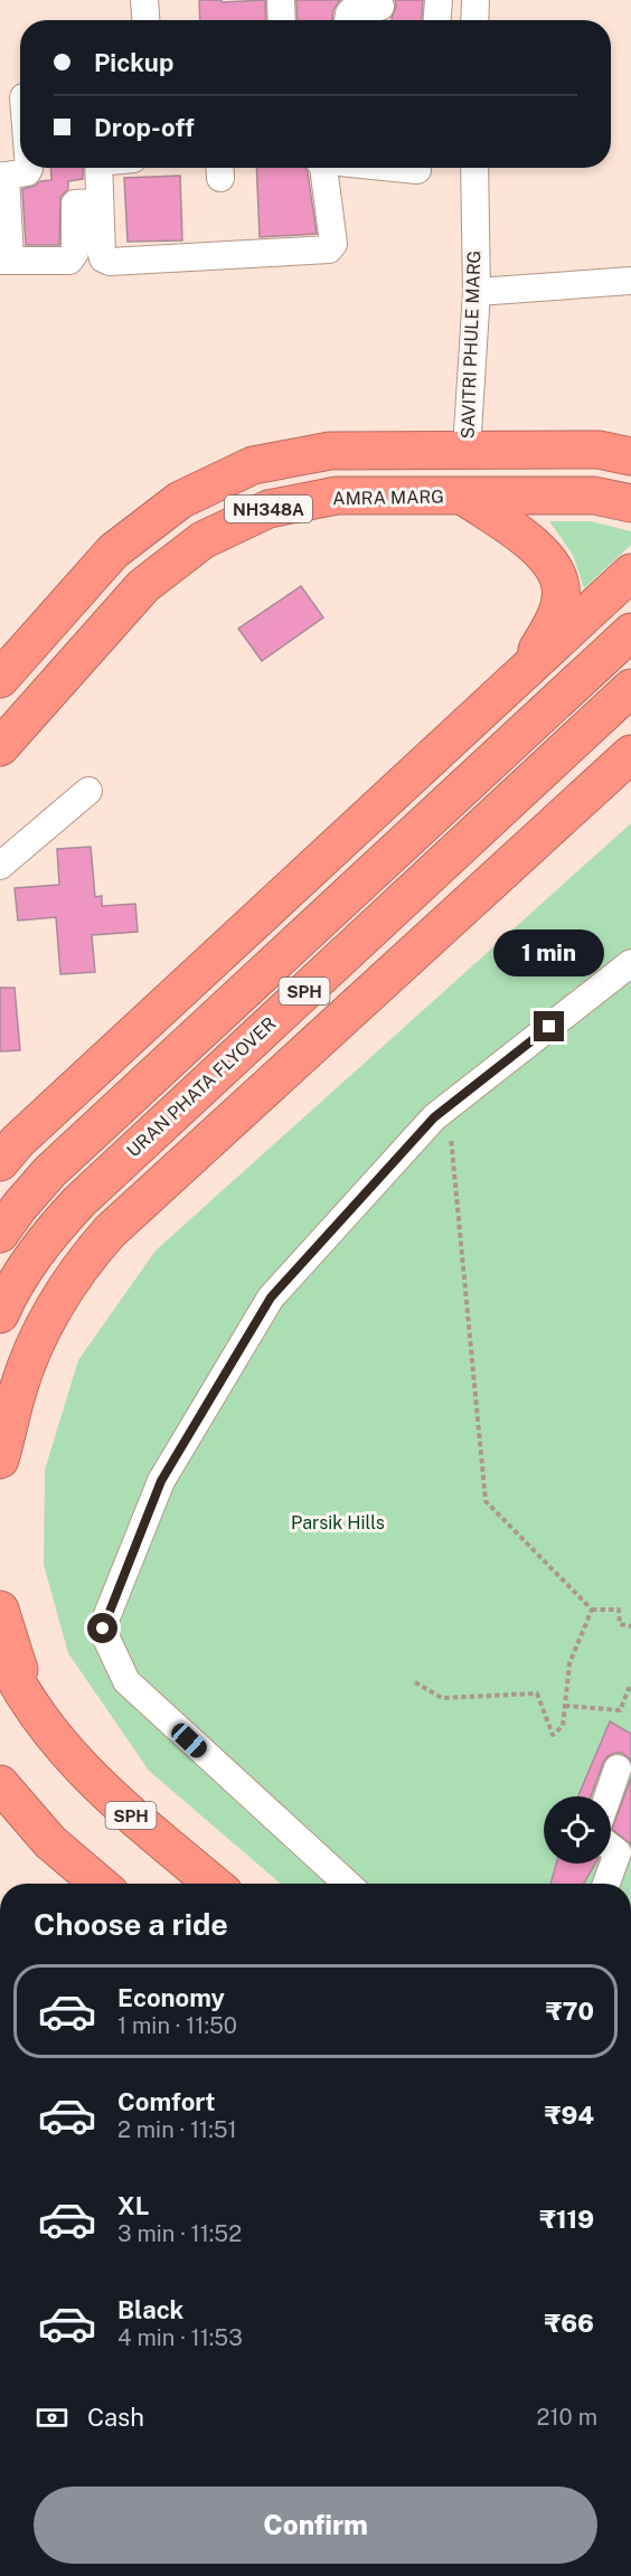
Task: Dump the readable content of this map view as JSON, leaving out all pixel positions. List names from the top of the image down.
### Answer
{
  "streets": {
    "highway": [
      "AMRA MARG",
      "NH348A",
      "SPH",
      "URAN PHATA FLYOVER"
    ],
    "street": ["SAVITRI PHULE MARG"]
  },
  "crossings": [
    ["SAVITRI PHULE MARG", "NH348A"]
  ],
  "parks": ["Parsik Hills"],
  "page": {
    "banner": ["Pickup", "Drop-off"],
    "bubble": "1 min",
    "heading": "Choose a ride",
    "list": [
      {
        "name": "Economy",
        "note": "1 min · 11:50",
        "value": "₹70"
      },
      {
        "name": "Comfort",
        "note": "2 min · 11:51",
        "value": "₹94"
      },
      {
        "name": "XL",
        "note": "3 min · 11:52",
        "value": "₹119"
      },
      {
        "name": "Black",
        "note": "4 min · 11:53",
        "value": "₹66"
      }
    ],
    "pay": ["Cash", "210 m"],
    "buttons": "Confirm"
  }
}
